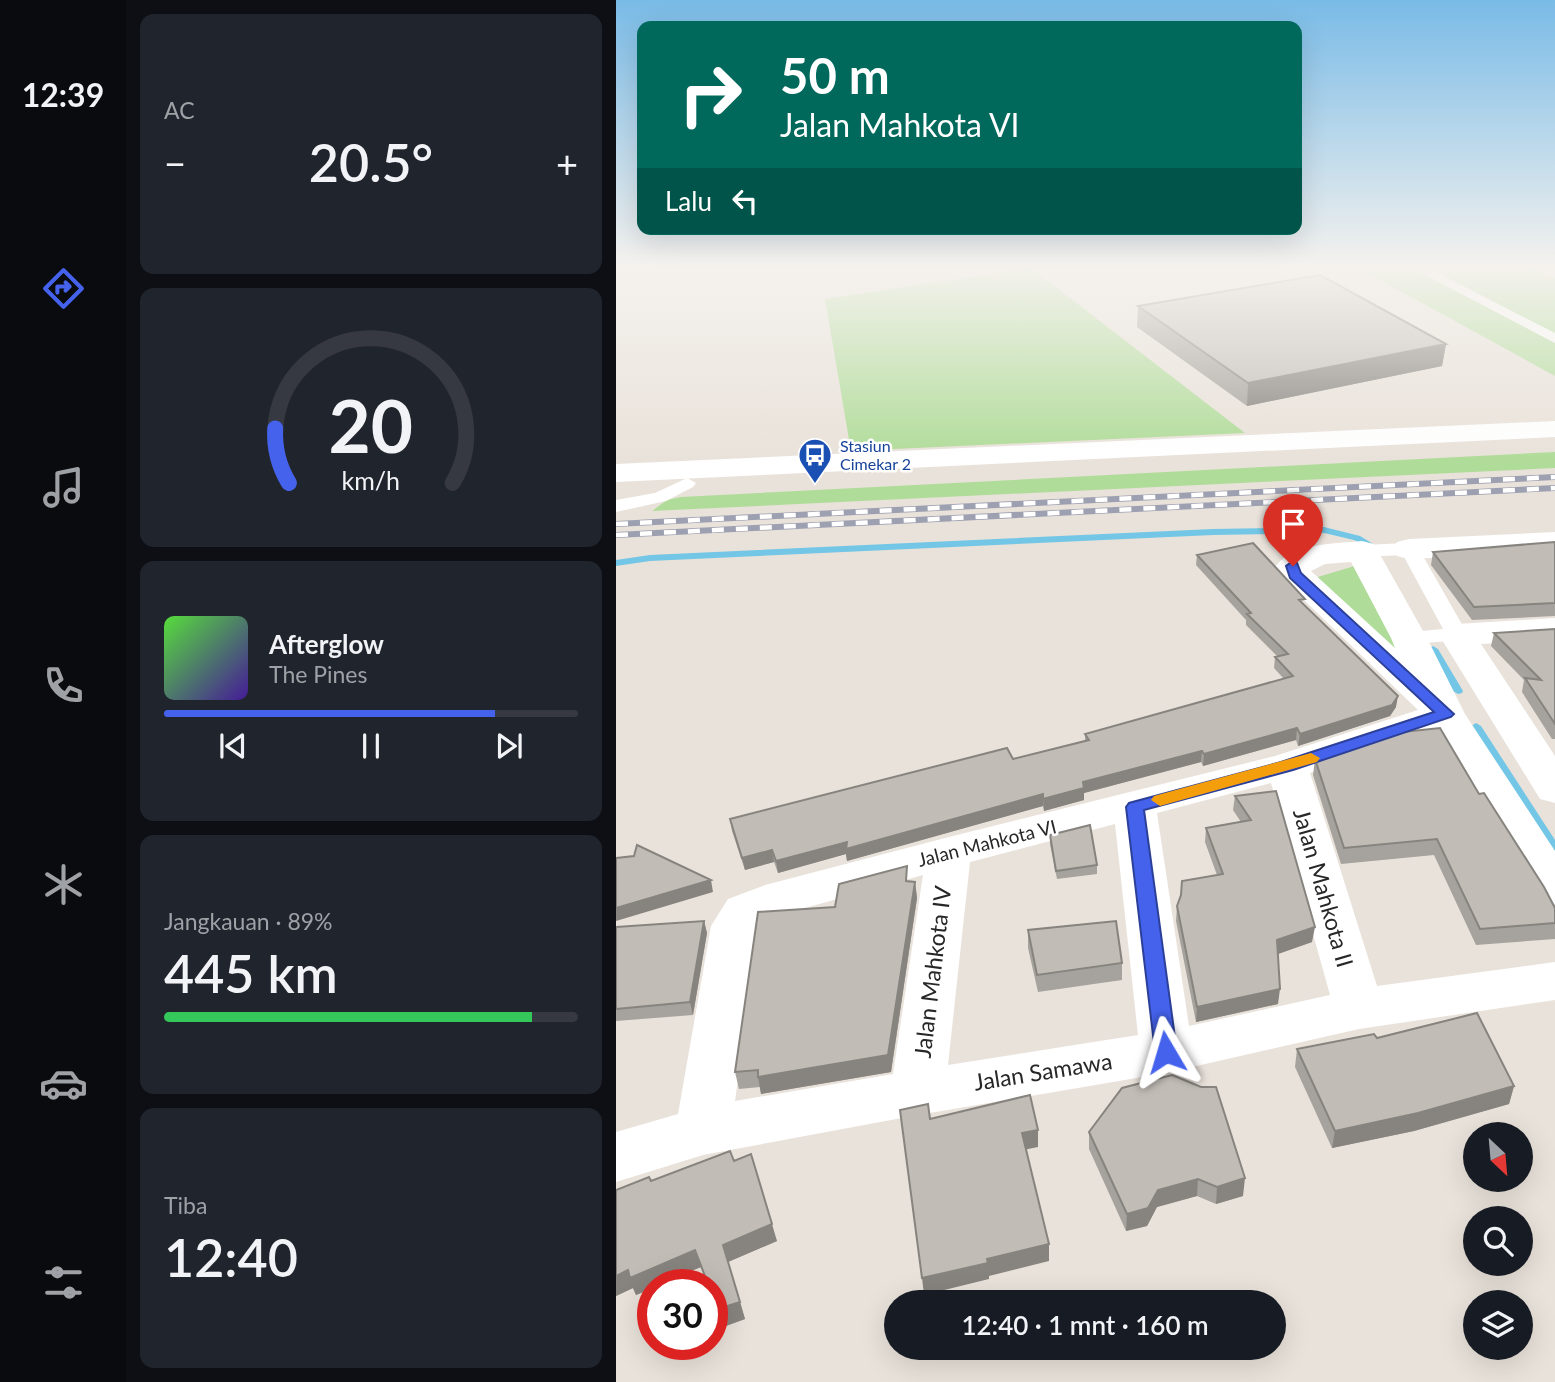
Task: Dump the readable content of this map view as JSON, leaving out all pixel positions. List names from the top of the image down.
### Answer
{
  "streets": {
    "street": [
      "Jalan Mahkota VI",
      "Jalan Mahkota II",
      "Jalan Mahkota IV",
      "Jalan Samawa"
    ]
  },
  "crossings": [
    ["Jalan Mahkota VI", "Jalan Mahkota II"],
    ["Jalan Mahkota VI", "Jalan Mahkota IV"],
    ["Jalan Mahkota VI", "Jalan Samawa"],
    ["Jalan Mahkota II", "Jalan Samawa"],
    ["Jalan Mahkota IV", "Jalan Samawa"]
  ],
  "places": {
    "bus stop": ["Stasiun Cimekar 2"]
  },
  "north": "bottom right",
  "page": {
    "tabs": "12:39",
    "tile": [
      "AC",
      ["Jangkauan · 89%", "445 km"],
      ["Tiba", "12:40"]
    ],
    "turn": ["50 m", "Jalan Mahkota VI"],
    "heat": ["−", "20.5°", "+"],
    "then": "Lalu",
    "song": ["Afterglow", "The Pines"],
    "limit": "30",
    "trip": "12:40 · 1 mnt · 160 m",
    "gauge": ["20", "km/h"]
  }
}
